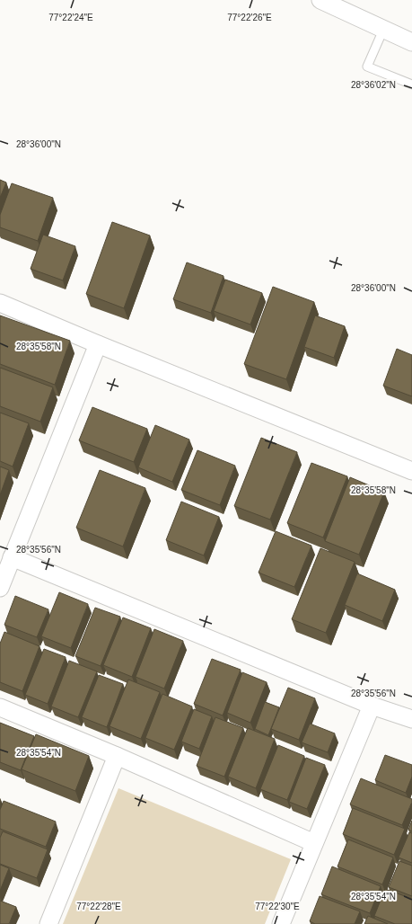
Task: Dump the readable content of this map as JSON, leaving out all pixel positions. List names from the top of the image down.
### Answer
{
  "coordinates": [
    "77°22'26\"E",
    "77°22'24\"E",
    "28°36'02\"N",
    "28°36'00\"N",
    "28°35'58\"N",
    "28°35'56\"N",
    "28°35'54\"N",
    "77°22'28\"E",
    "77°22'30\"E"
  ]
}
